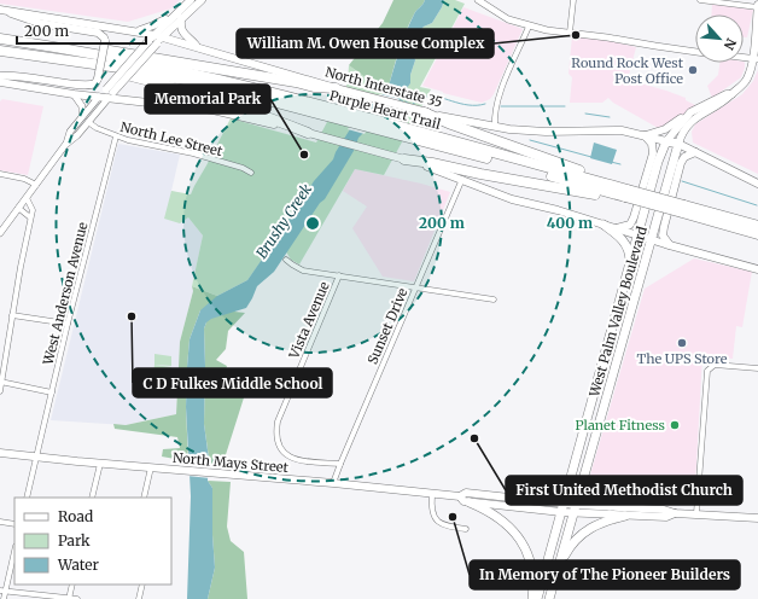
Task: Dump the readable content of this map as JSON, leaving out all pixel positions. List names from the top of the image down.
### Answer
{
  "streets": {
    "highway": ["North Interstate 35", "Purple Heart Trail", "West Palm Valley Boulevard"],
    "main road": ["North Mays Street"],
    "street": [
      "North Lee Street",
      "West Anderson Avenue",
      "Vista Avenue",
      "Sunset Drive"
    ]
  },
  "crossings": [
    ["North Interstate 35", "West Palm Valley Boulevard"],
    ["North Lee Street", "West Anderson Avenue"],
    ["West Anderson Avenue", "North Mays Street"],
    ["West Palm Valley Boulevard", "North Mays Street"],
    ["Vista Avenue", "Sunset Drive"],
    ["Sunset Drive", "North Mays Street"]
  ],
  "water": ["Brushy Creek"],
  "places": [
    "William M. Owen House Complex",
    "Round Rock West Post Office",
    "Memorial Park",
    "C D Fulkes Middle School",
    "The UPS Store",
    "Planet Fitness",
    "First United Methodist Church",
    "In Memory of The Pioneer Builders"
  ],
  "legend": ["Road", "Park", "Water"],
  "scale_bar": "200 m",
  "north": "bottom right",
  "rings": ["200 m", "400 m"]
}
